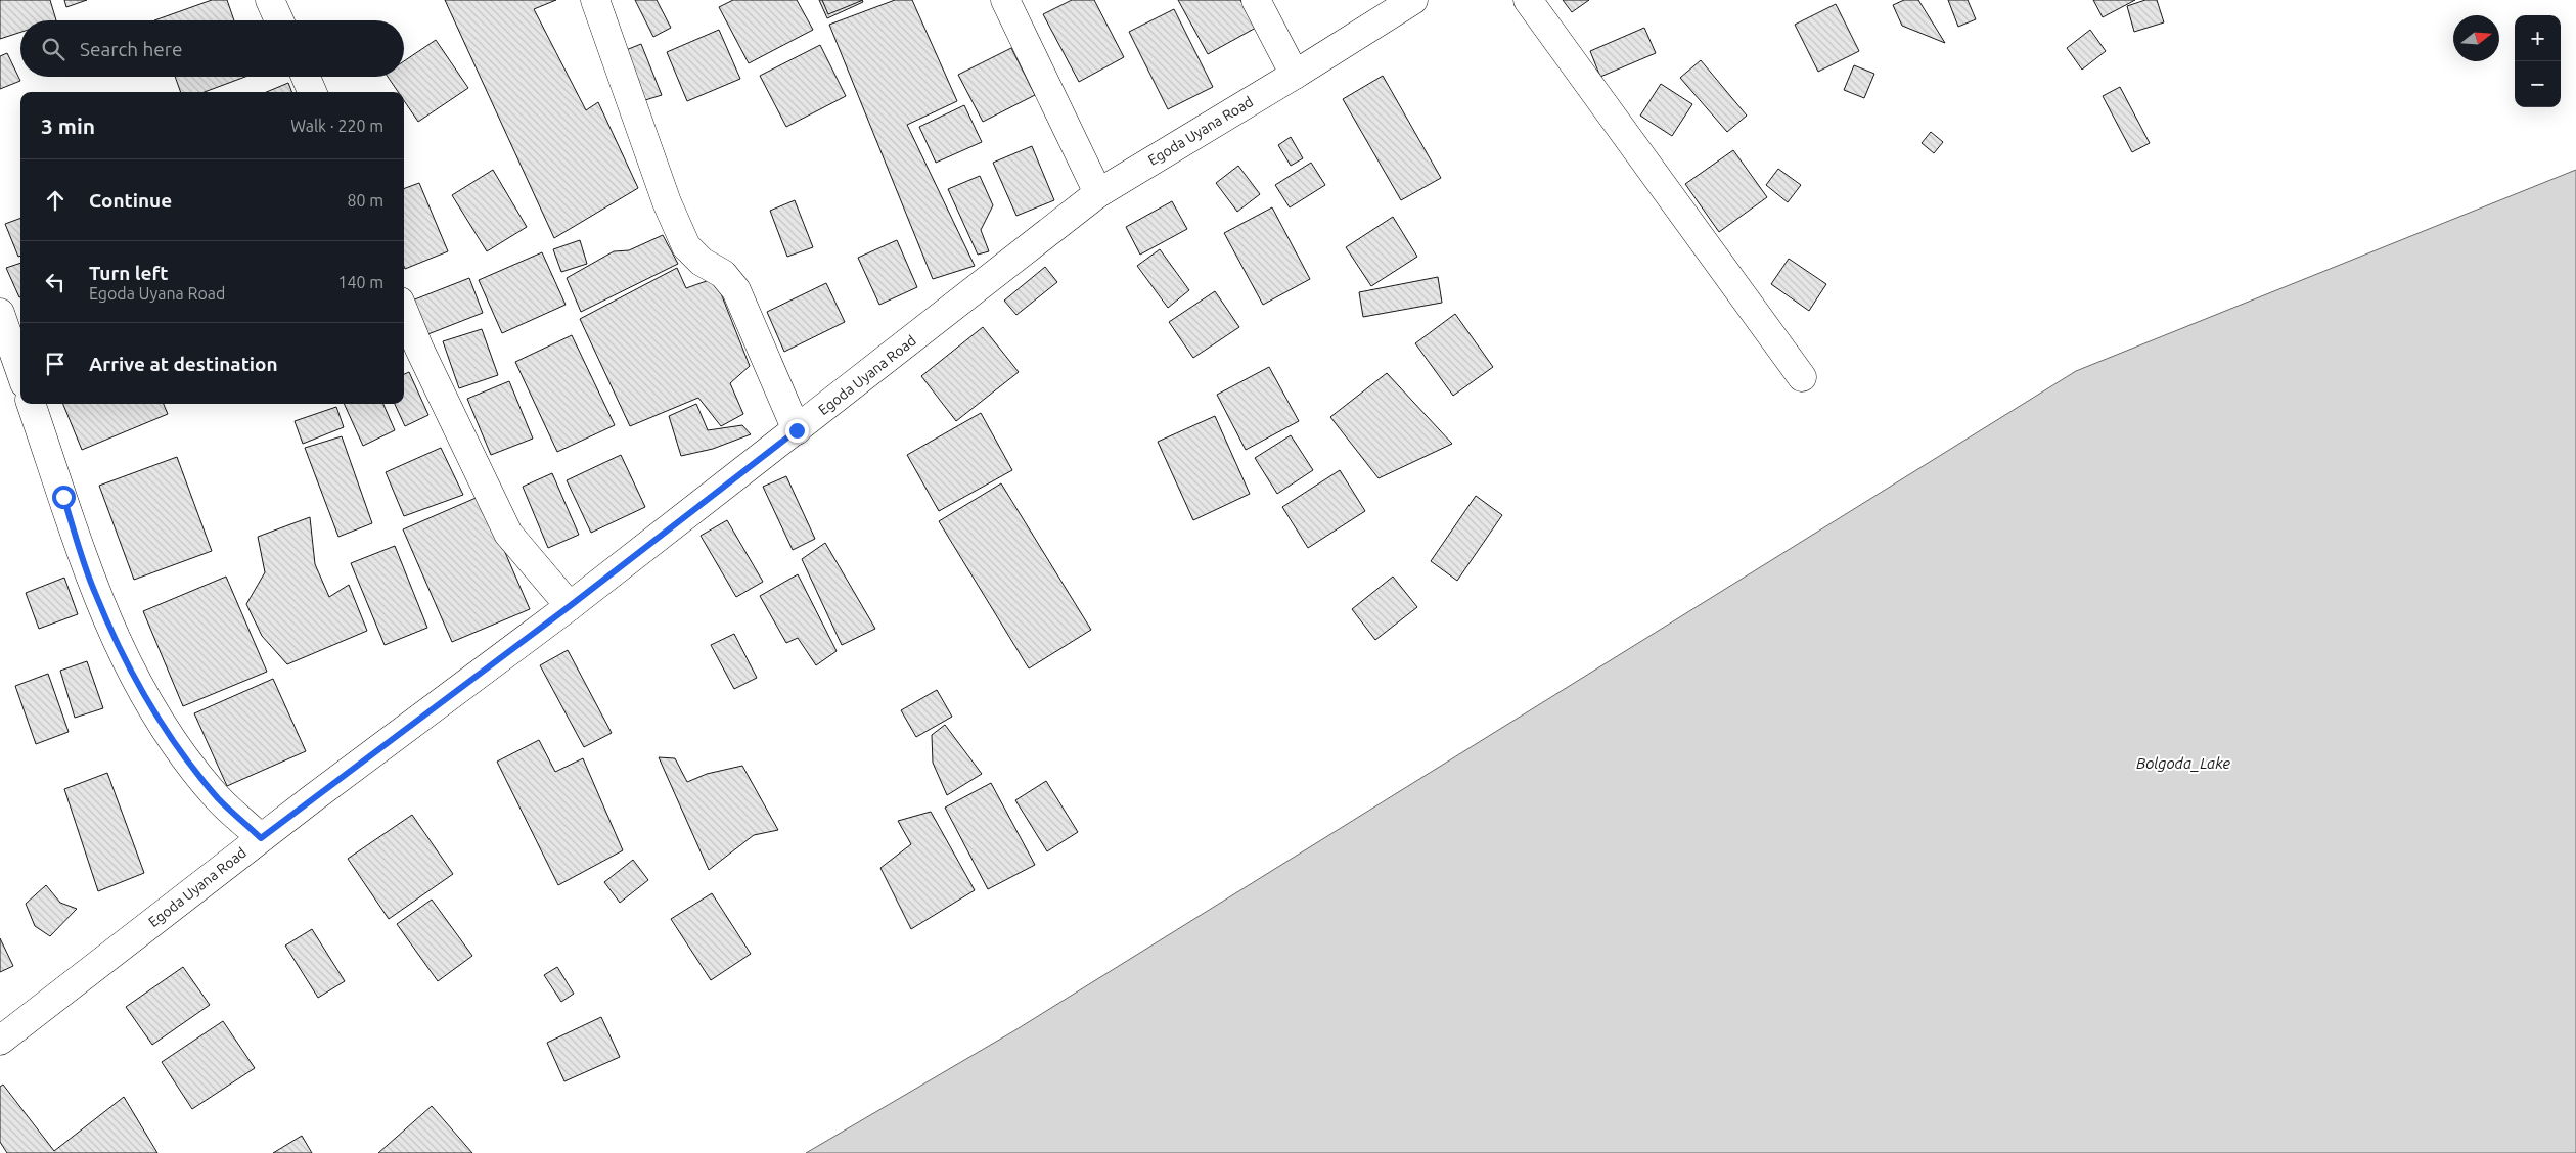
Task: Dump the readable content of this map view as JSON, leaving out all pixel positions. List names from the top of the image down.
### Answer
{
  "streets": {
    "street": ["Egoda Uyana Road"]
  },
  "water": ["Bolgoda_Lake"],
  "north": "right",
  "page": {
    "map_buttons": ["+", "−"],
    "search": "Search here",
    "heading": ["3 min", "Walk · 220 m"],
    "list": [
      ["Continue", "80 m"],
      ["Turn left", "Egoda Uyana Road", "140 m"],
      "Arrive at destination"
    ]
  }
}
